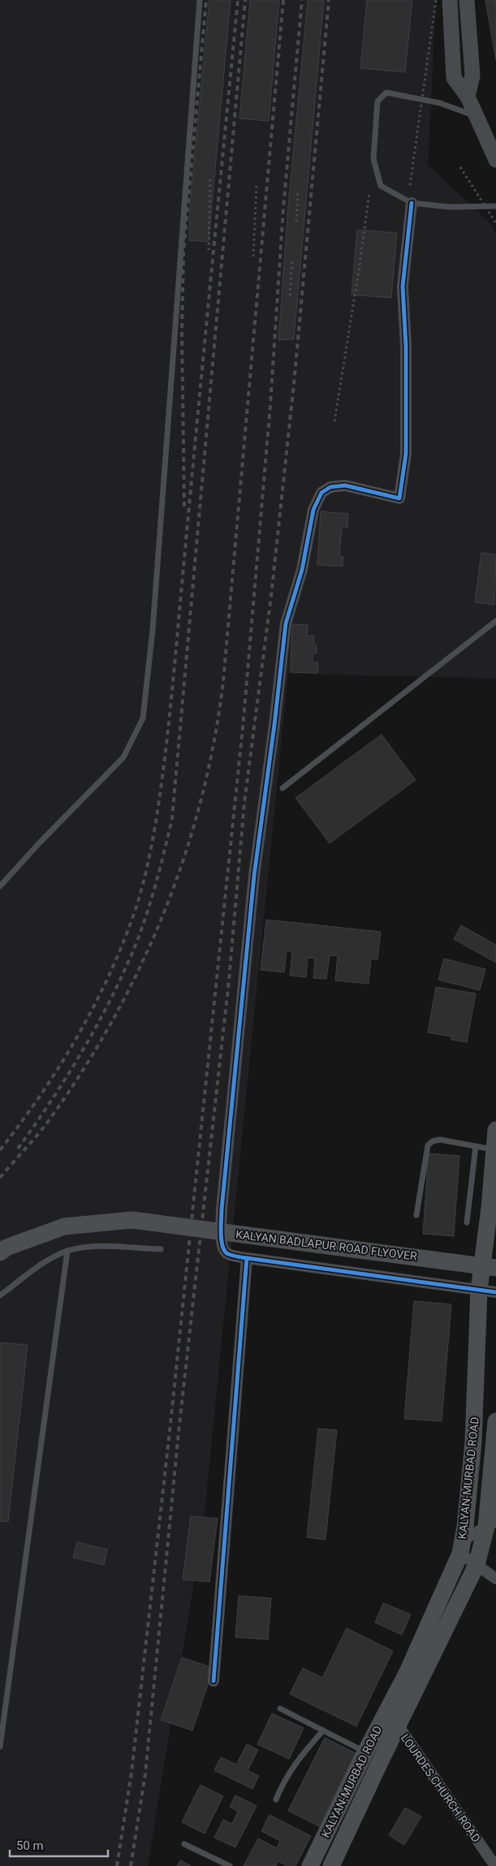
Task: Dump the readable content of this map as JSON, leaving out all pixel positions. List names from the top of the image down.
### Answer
{
  "streets": {
    "main road": ["KALYAN BADLAPUR ROAD FLYOVER", "KALYAN-MURBAD ROAD"],
    "street": ["LOURDES CHURCH ROAD"]
  },
  "crossings": [
    ["KALYAN BADLAPUR ROAD FLYOVER", "KALYAN-MURBAD ROAD"],
    ["KALYAN-MURBAD ROAD", "LOURDES CHURCH ROAD"]
  ],
  "scale_bar": "50 m"
}
